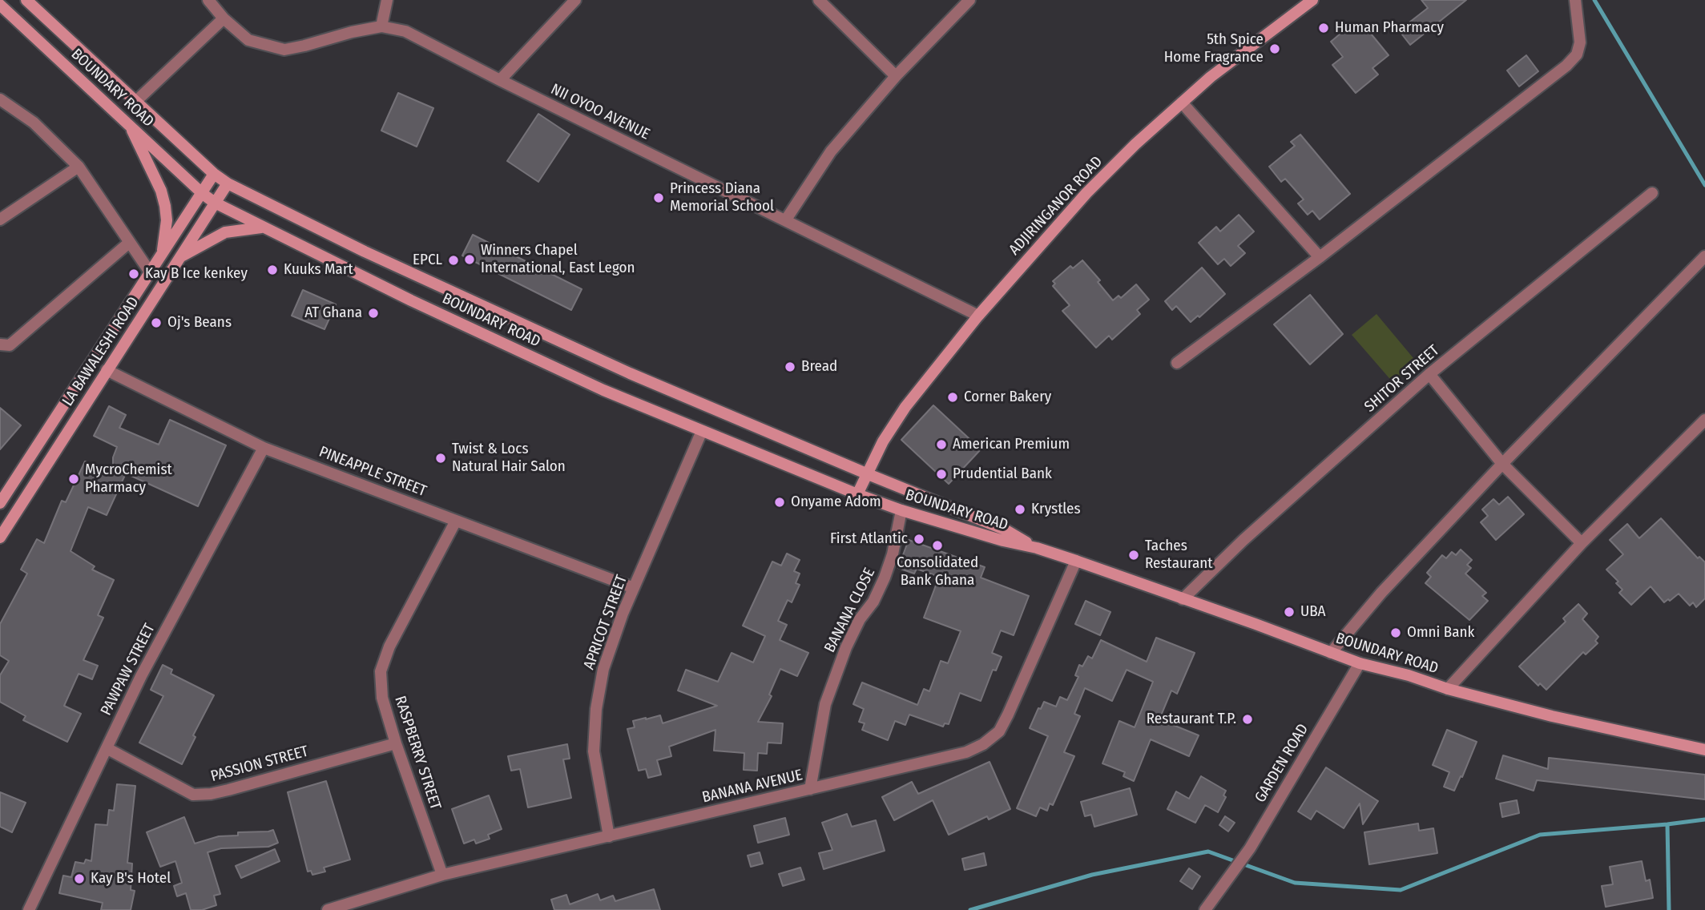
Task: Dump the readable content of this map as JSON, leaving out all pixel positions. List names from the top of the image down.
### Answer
{
  "streets": {
    "main road": ["BOUNDARY ROAD", "ADJIRINGANOR ROAD", "LA BAWALESHI ROAD"],
    "street": [
      "NII OYOO AVENUE",
      "SHITOR STREET",
      "PINEAPPLE STREET",
      "BANANA CLOSE",
      "APRICOT STREET",
      "PAWPAW STREET",
      "RASPBERRY STREET",
      "GARDEN ROAD",
      "PASSION STREET",
      "BANANA AVENUE"
    ]
  },
  "crossings": [
    ["BOUNDARY ROAD", "ADJIRINGANOR ROAD"],
    ["BOUNDARY ROAD", "LA BAWALESHI ROAD"],
    ["BOUNDARY ROAD", "SHITOR STREET"],
    ["BOUNDARY ROAD", "BANANA CLOSE"],
    ["BOUNDARY ROAD", "APRICOT STREET"],
    ["BOUNDARY ROAD", "GARDEN ROAD"],
    ["BOUNDARY ROAD", "BANANA AVENUE"],
    ["NII OYOO AVENUE", "ADJIRINGANOR ROAD"],
    ["LA BAWALESHI ROAD", "PINEAPPLE STREET"],
    ["PINEAPPLE STREET", "APRICOT STREET"],
    ["PINEAPPLE STREET", "PAWPAW STREET"],
    ["PINEAPPLE STREET", "RASPBERRY STREET"],
    ["BANANA CLOSE", "BANANA AVENUE"],
    ["APRICOT STREET", "BANANA AVENUE"],
    ["PAWPAW STREET", "PASSION STREET"],
    ["RASPBERRY STREET", "PASSION STREET"],
    ["RASPBERRY STREET", "BANANA AVENUE"]
  ],
  "places": [
    "Human Pharmacy",
    "5th Spice Home Fragrance",
    "Princess Diana Memorial School",
    "Winners Chapel International, East Legon",
    "EPCL",
    "Kuuks Mart",
    "Kay B Ice kenkey",
    "AT Ghana",
    "Oj's Beans",
    "Bread",
    "Corner Bakery",
    "American Premium",
    "Twist & Locs Natural Hair Salon",
    "Prudential Bank",
    "MycroChemist Pharmacy",
    "Onyame Adom",
    "Krystles",
    "First Atlantic",
    "Consolidated Bank Ghana",
    "Taches Restaurant",
    "UBA",
    "Omni Bank",
    "Restaurant T.P.",
    "Kay B's Hotel"
  ]
}
